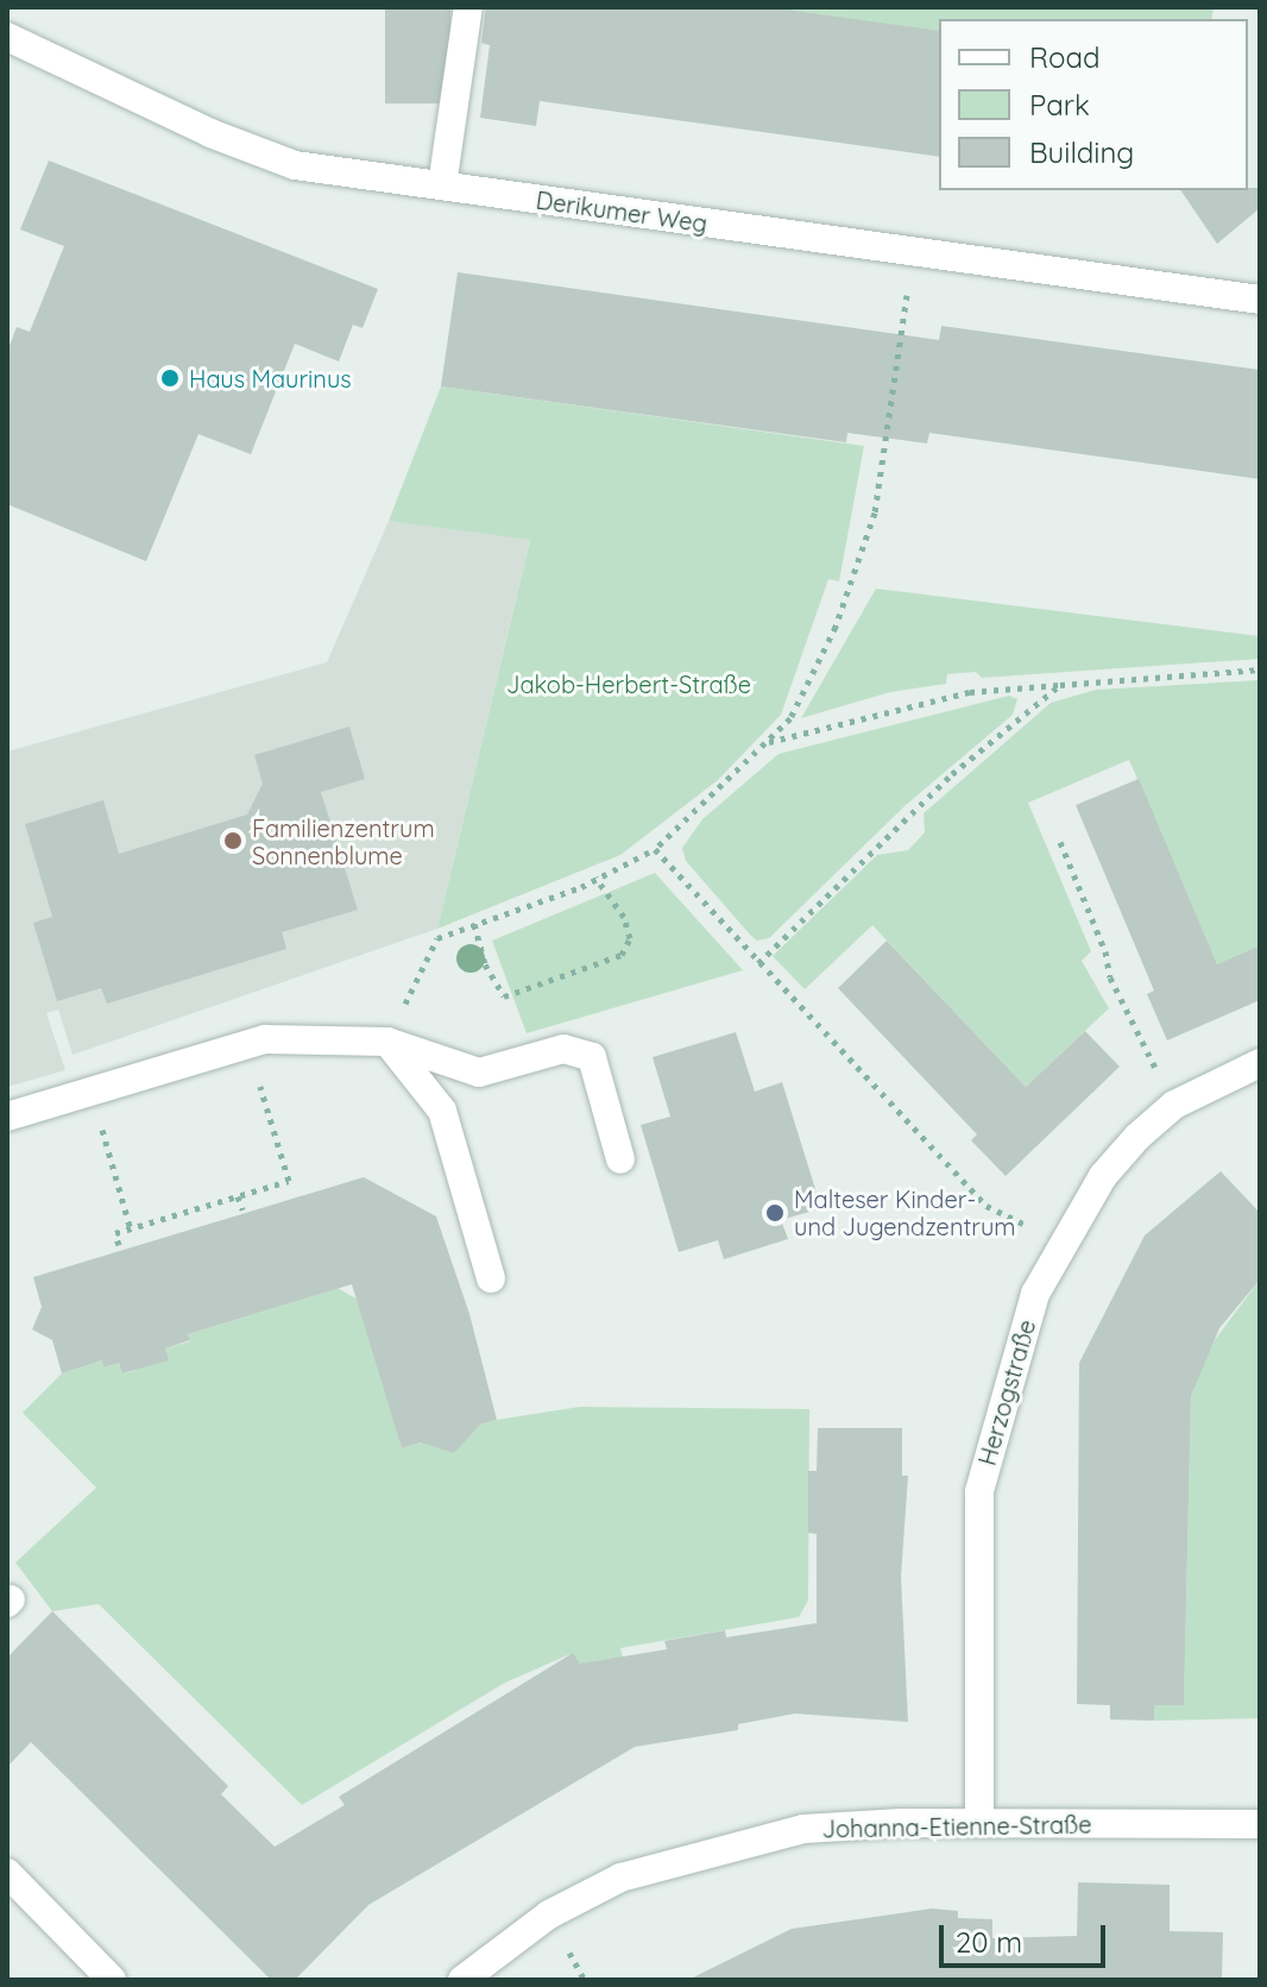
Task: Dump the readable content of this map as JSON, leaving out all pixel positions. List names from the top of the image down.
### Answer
{
  "streets": {
    "street": ["Derikumer Weg", "Herzogstraße", "Johanna-Etienne-Straße"]
  },
  "crossings": [
    ["Herzogstraße", "Johanna-Etienne-Straße"]
  ],
  "parks": ["Jakob-Herbert-Straße"],
  "places": ["Haus Maurinus", "Familienzentrum Sonnenblume", "Malteser Kinder- und Jugendzentrum"],
  "legend": ["Road", "Park", "Building"],
  "scale_bar": "20 m"
}
